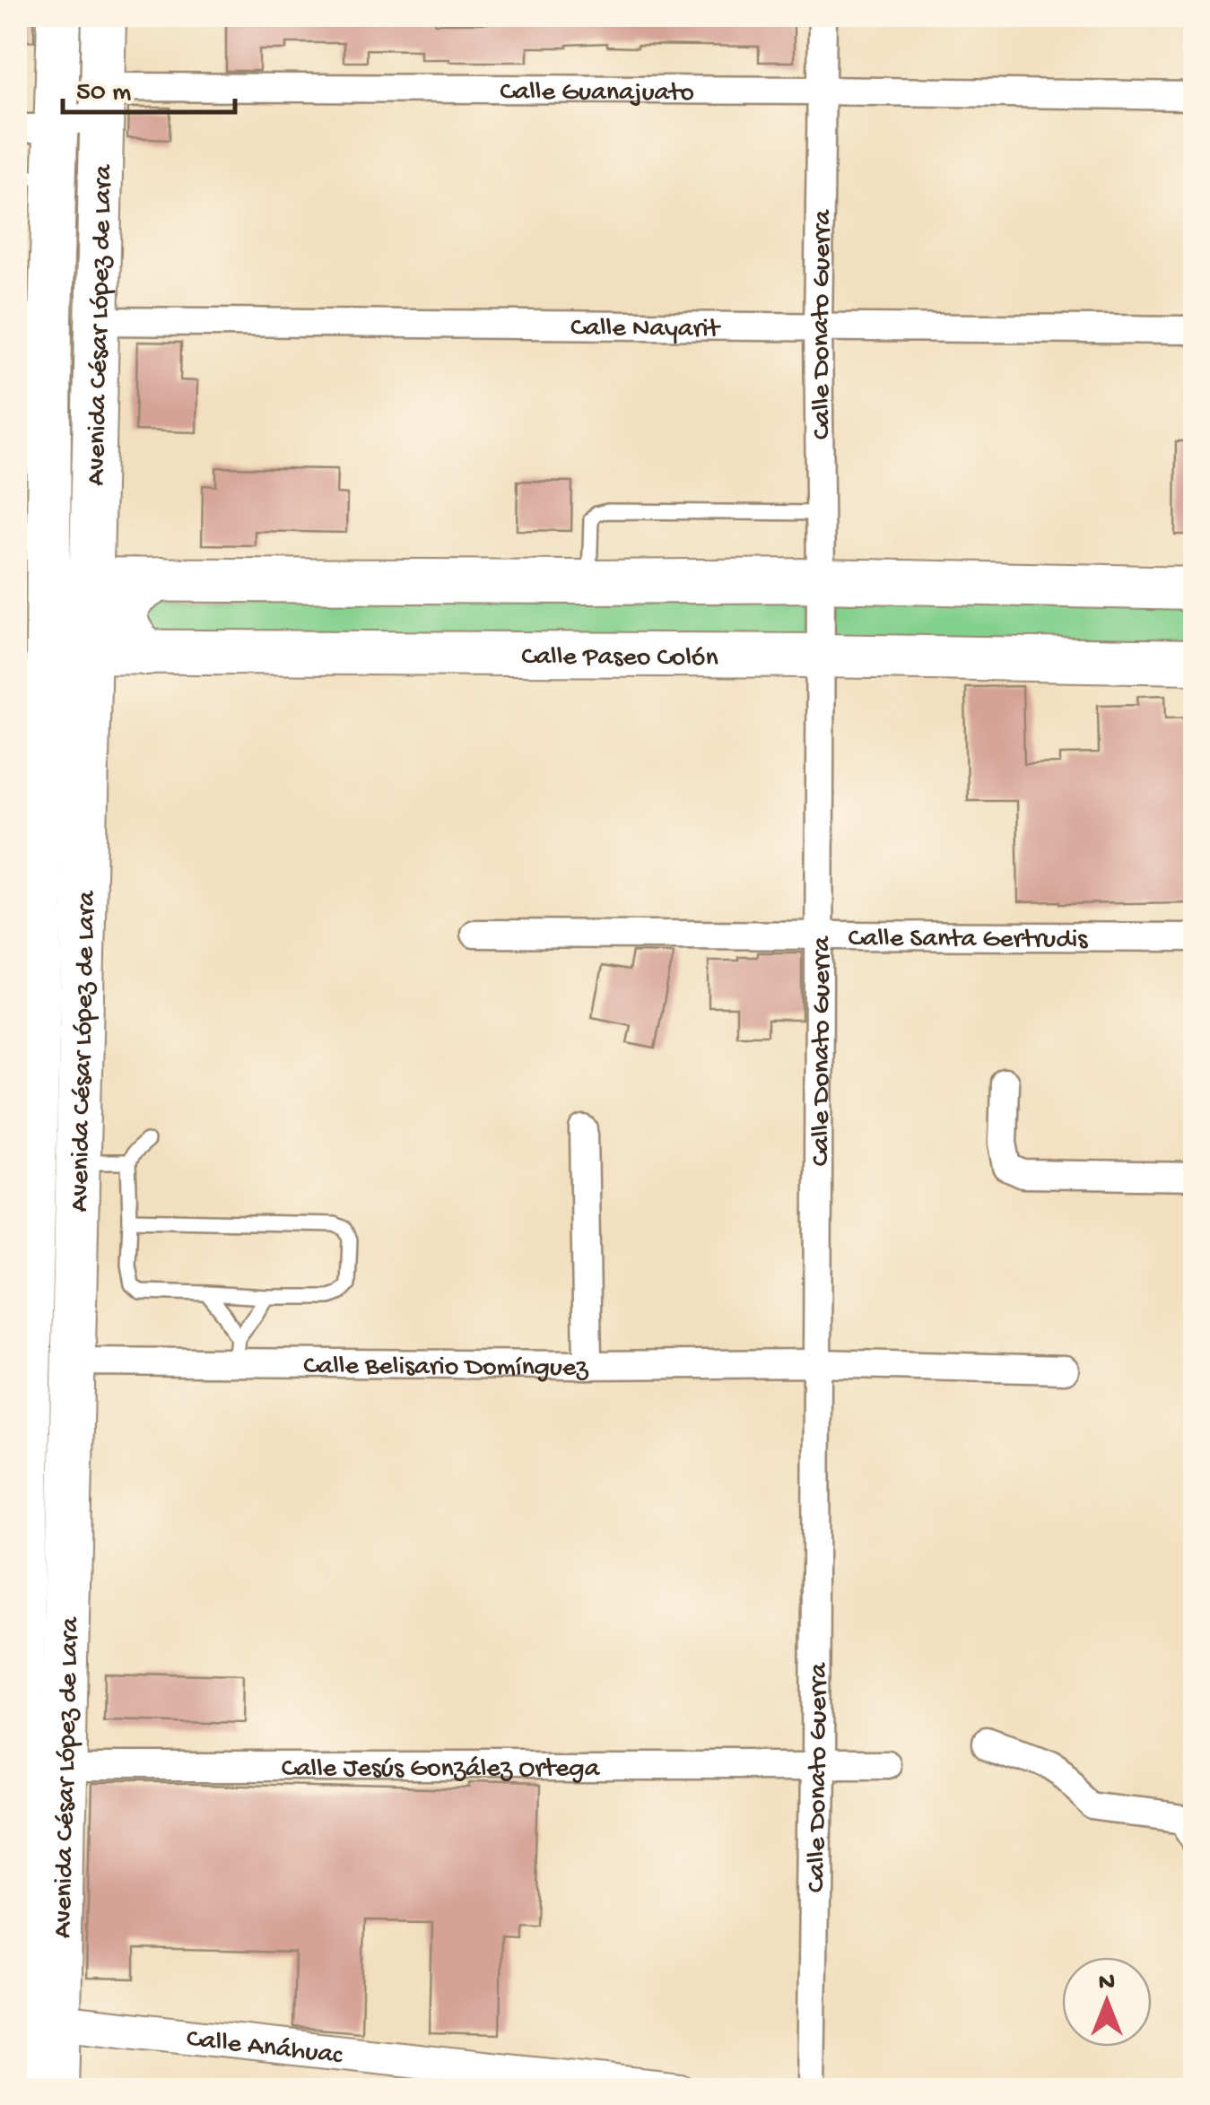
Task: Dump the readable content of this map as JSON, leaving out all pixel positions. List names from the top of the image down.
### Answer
{
  "streets": {
    "main road": ["Avenida César López de Lara", "Calle Paseo Colón"],
    "street": [
      "Calle Guanajuato",
      "Calle Nayarit",
      "Calle Donato Guerra",
      "Calle Santa Gertrudis",
      "Calle Belisario Domínguez",
      "Calle Jesús González Ortega",
      "Calle Anáhuac"
    ]
  },
  "crossings": [
    ["Calle Guanajuato", "Avenida César López de Lara"],
    ["Calle Guanajuato", "Calle Donato Guerra"],
    ["Calle Nayarit", "Avenida César López de Lara"],
    ["Calle Nayarit", "Calle Donato Guerra"],
    ["Avenida César López de Lara", "Calle Paseo Colón"],
    ["Avenida César López de Lara", "Calle Belisario Domínguez"],
    ["Avenida César López de Lara", "Calle Jesús González Ortega"],
    ["Avenida César López de Lara", "Calle Anáhuac"],
    ["Calle Donato Guerra", "Calle Paseo Colón"],
    ["Calle Donato Guerra", "Calle Santa Gertrudis"],
    ["Calle Donato Guerra", "Calle Belisario Domínguez"],
    ["Calle Donato Guerra", "Calle Jesús González Ortega"]
  ],
  "scale_bar": "50 m",
  "north": "top"
}
